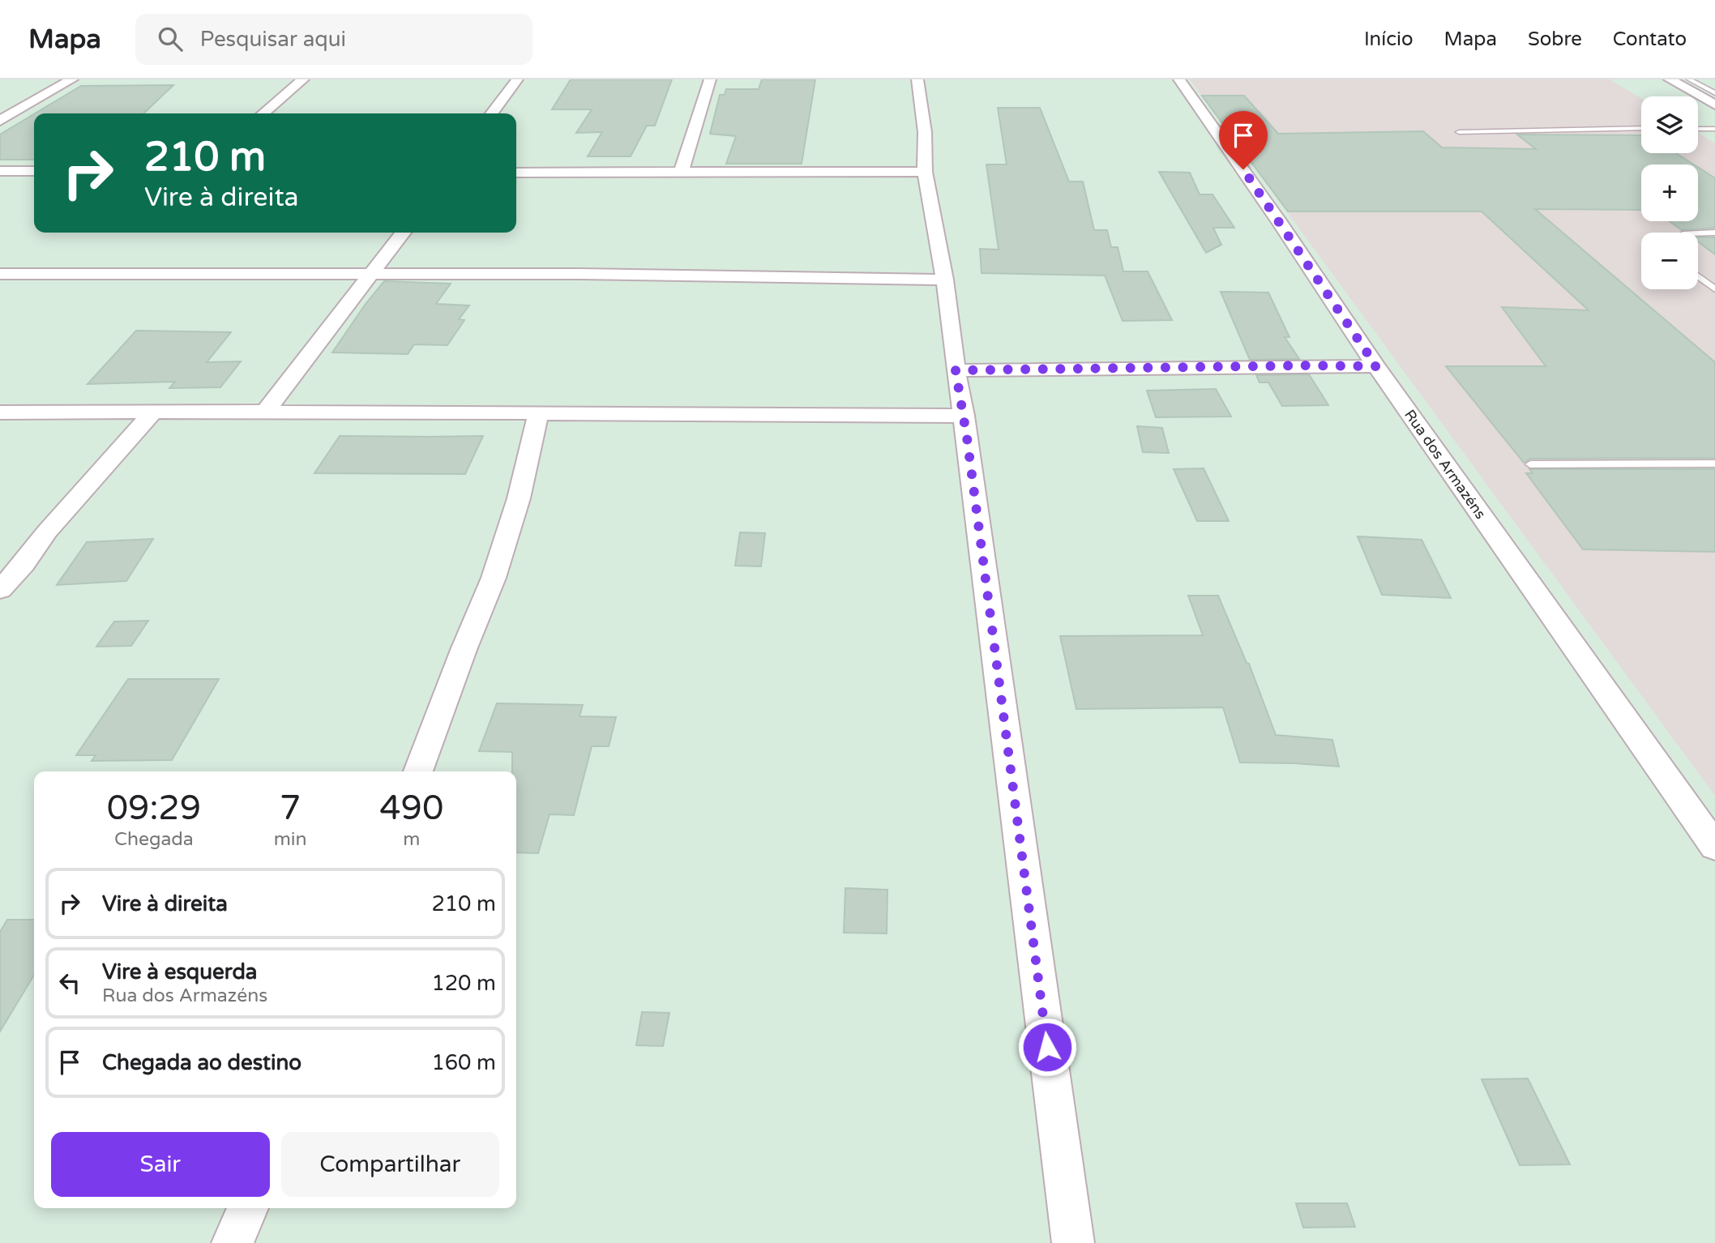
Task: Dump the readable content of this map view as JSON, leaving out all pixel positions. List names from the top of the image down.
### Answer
{
  "streets": {
    "street": ["Rua dos Armazéns"]
  },
  "page": {
    "header": "Mapa",
    "search": "Pesquisar aqui",
    "nav": [
      "Início",
      "Mapa",
      "Sobre",
      "Contato"
    ],
    "map_buttons": ["+", "−"],
    "turn": ["210 m", "Vire à direita"],
    "eta": [
      "09:29",
      "Chegada",
      "7",
      "min",
      "490",
      "m"
    ],
    "list": [
      {
        "name": "Vire à direita",
        "value": "210 m"
      },
      {
        "name": "Vire à esquerda",
        "note": "Rua dos Armazéns",
        "value": "120 m"
      },
      {
        "name": "Chegada ao destino",
        "value": "160 m"
      }
    ],
    "buttons": ["Sair", "Compartilhar"]
  }
}
